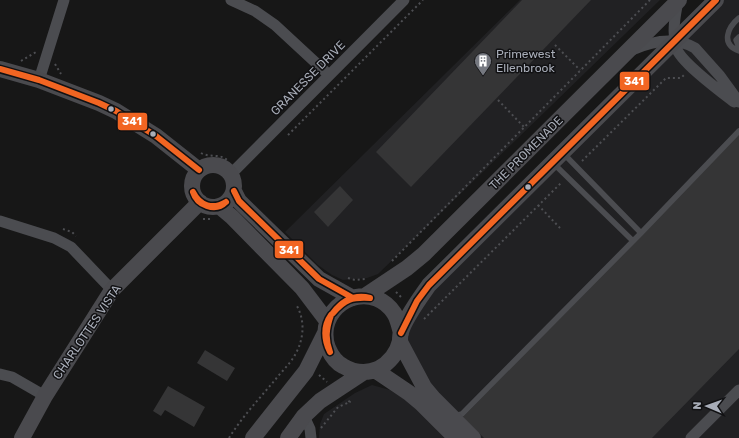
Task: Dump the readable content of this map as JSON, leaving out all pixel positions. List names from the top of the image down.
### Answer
{
  "streets": {
    "main road": ["THE PROMENADE", "CHARLOTTES VISTA"],
    "street": ["GRANESSE DRIVE"]
  },
  "crossings": [
    ["GRANESSE DRIVE", "CHARLOTTES VISTA"]
  ],
  "places": {
    "building": ["Primewest Ellenbrook"]
  },
  "lines": ["transit line 341"],
  "north": "left"
}
